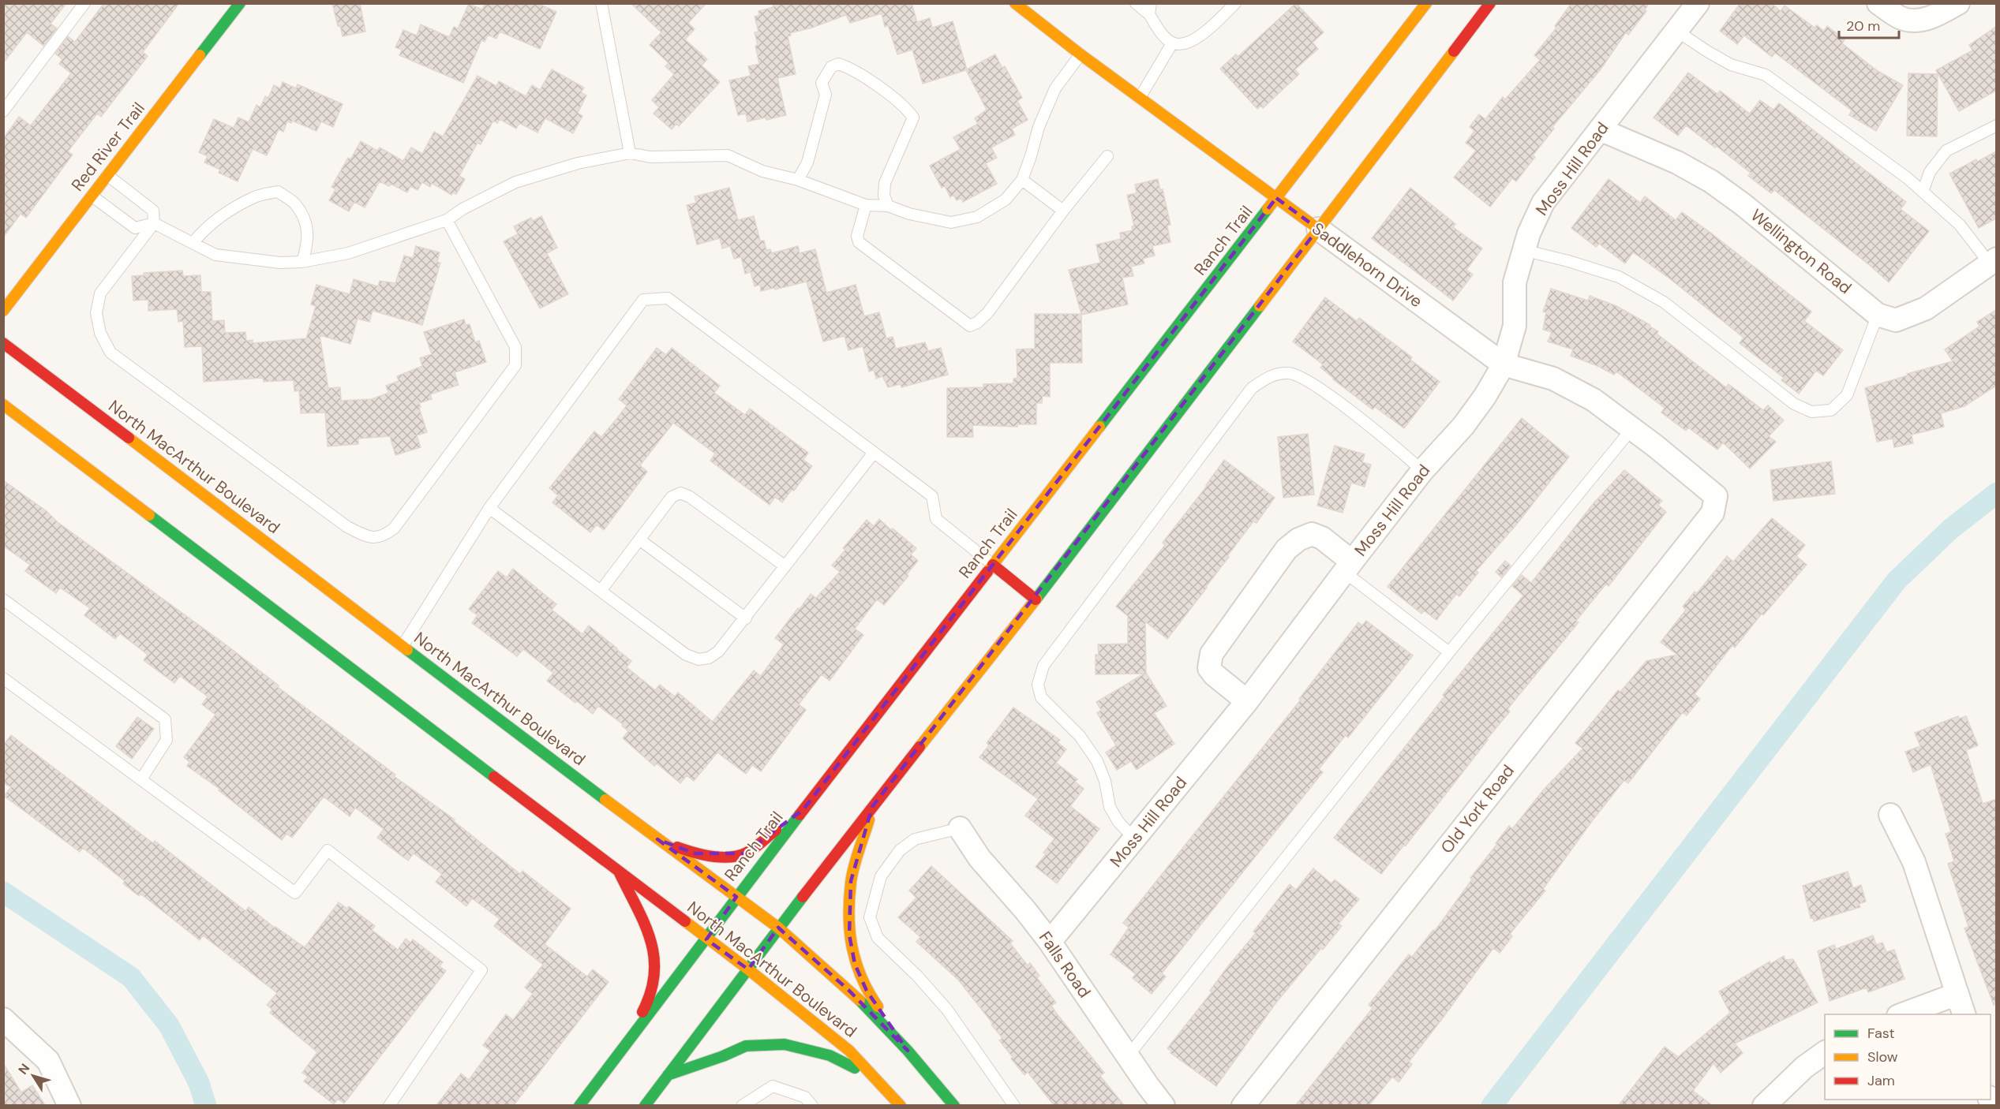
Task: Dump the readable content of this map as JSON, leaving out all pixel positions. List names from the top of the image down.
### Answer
{
  "streets": {
    "main road": [
      "Red River Trail",
      "Ranch Trail",
      "Saddlehorn Drive",
      "North MacArthur Boulevard"
    ],
    "street": [
      "Moss Hill Road",
      "Wellington Road",
      "Old York Road",
      "Falls Road"
    ]
  },
  "crossings": [
    ["Moss Hill Road", "Wellington Road"],
    ["Moss Hill Road", "Saddlehorn Drive"],
    ["Moss Hill Road", "Falls Road"],
    ["Ranch Trail", "Saddlehorn Drive"],
    ["Ranch Trail", "North MacArthur Boulevard"],
    ["Saddlehorn Drive", "Old York Road"]
  ],
  "legend": ["Fast", "Slow", "Jam"],
  "scale_bar": "20 m",
  "north": "top left"
}
